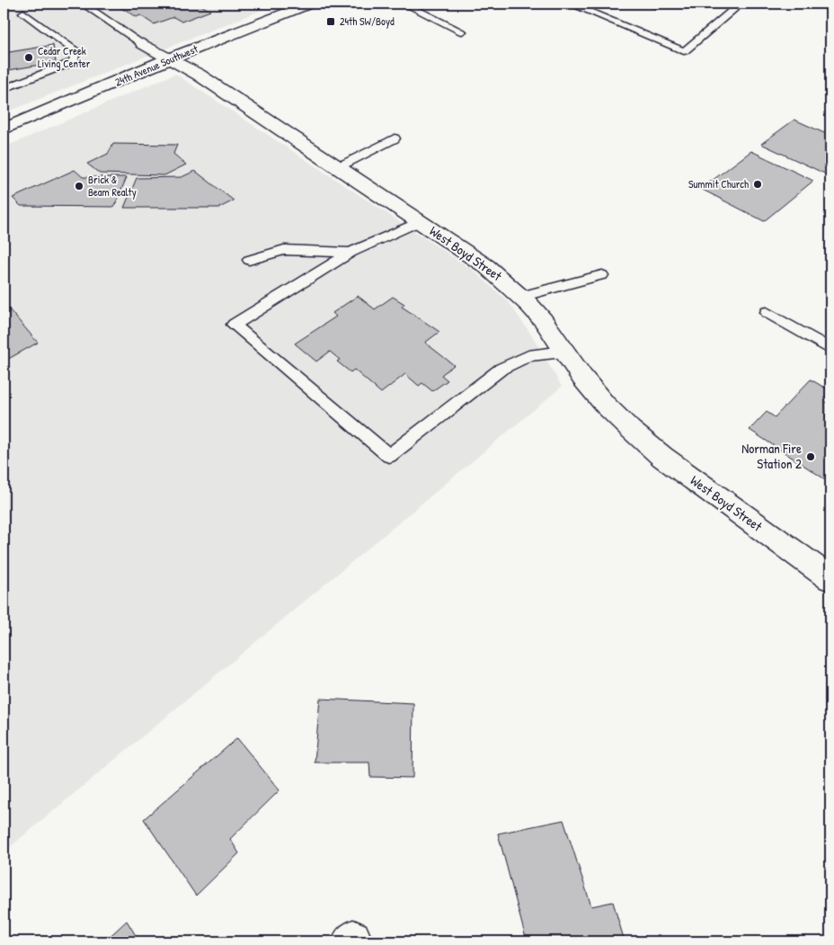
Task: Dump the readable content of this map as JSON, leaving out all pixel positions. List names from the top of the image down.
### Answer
{
  "streets": {
    "street": ["24th Avenue Southwest", "West Boyd Street"]
  },
  "crossings": [
    ["24th Avenue Southwest", "West Boyd Street"]
  ],
  "places": {
    "transit": ["24th SW/Boyd"],
    "other": [
      "Cedar Creek Living Center",
      "Summit Church",
      "Brick & Beam Realty",
      "Norman Fire Station 2"
    ]
  }
}
